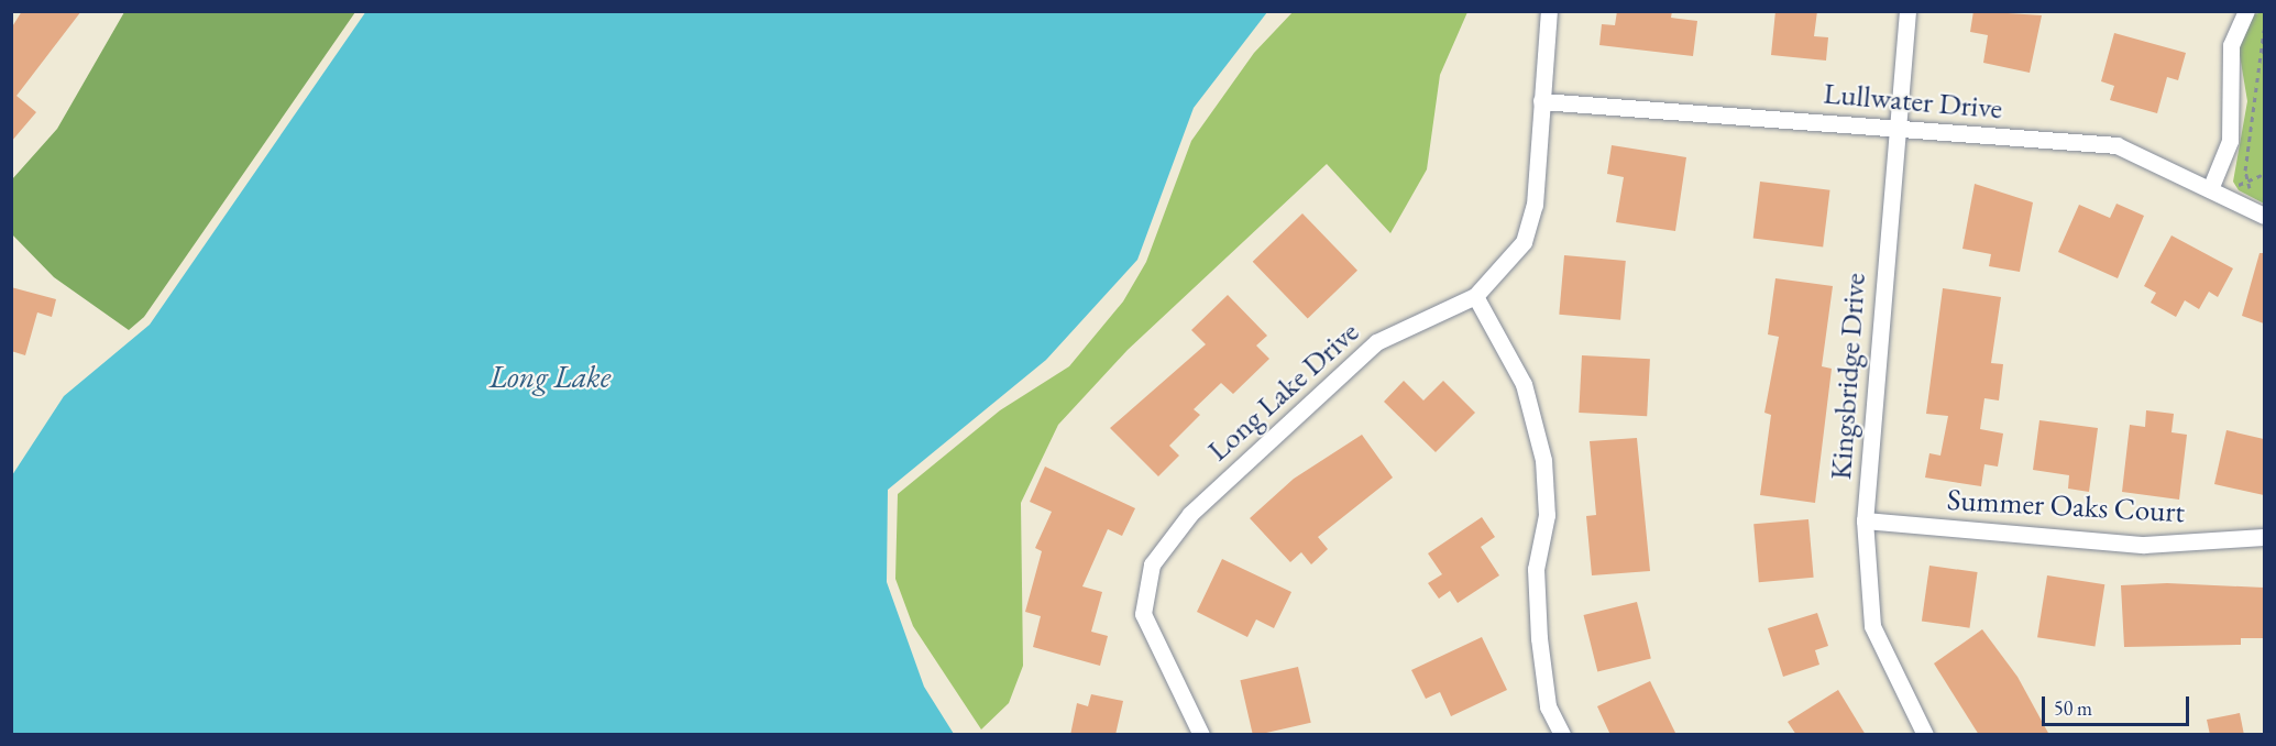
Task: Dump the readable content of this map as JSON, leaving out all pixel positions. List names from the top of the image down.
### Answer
{
  "streets": {
    "street": [
      "Lullwater Drive",
      "Kingsbridge Drive",
      "Long Lake Drive",
      "Summer Oaks Court"
    ]
  },
  "crossings": [
    ["Lullwater Drive", "Kingsbridge Drive"],
    ["Lullwater Drive", "Long Lake Drive"],
    ["Kingsbridge Drive", "Summer Oaks Court"]
  ],
  "water": ["Long Lake"],
  "scale_bar": "50 m"
}
